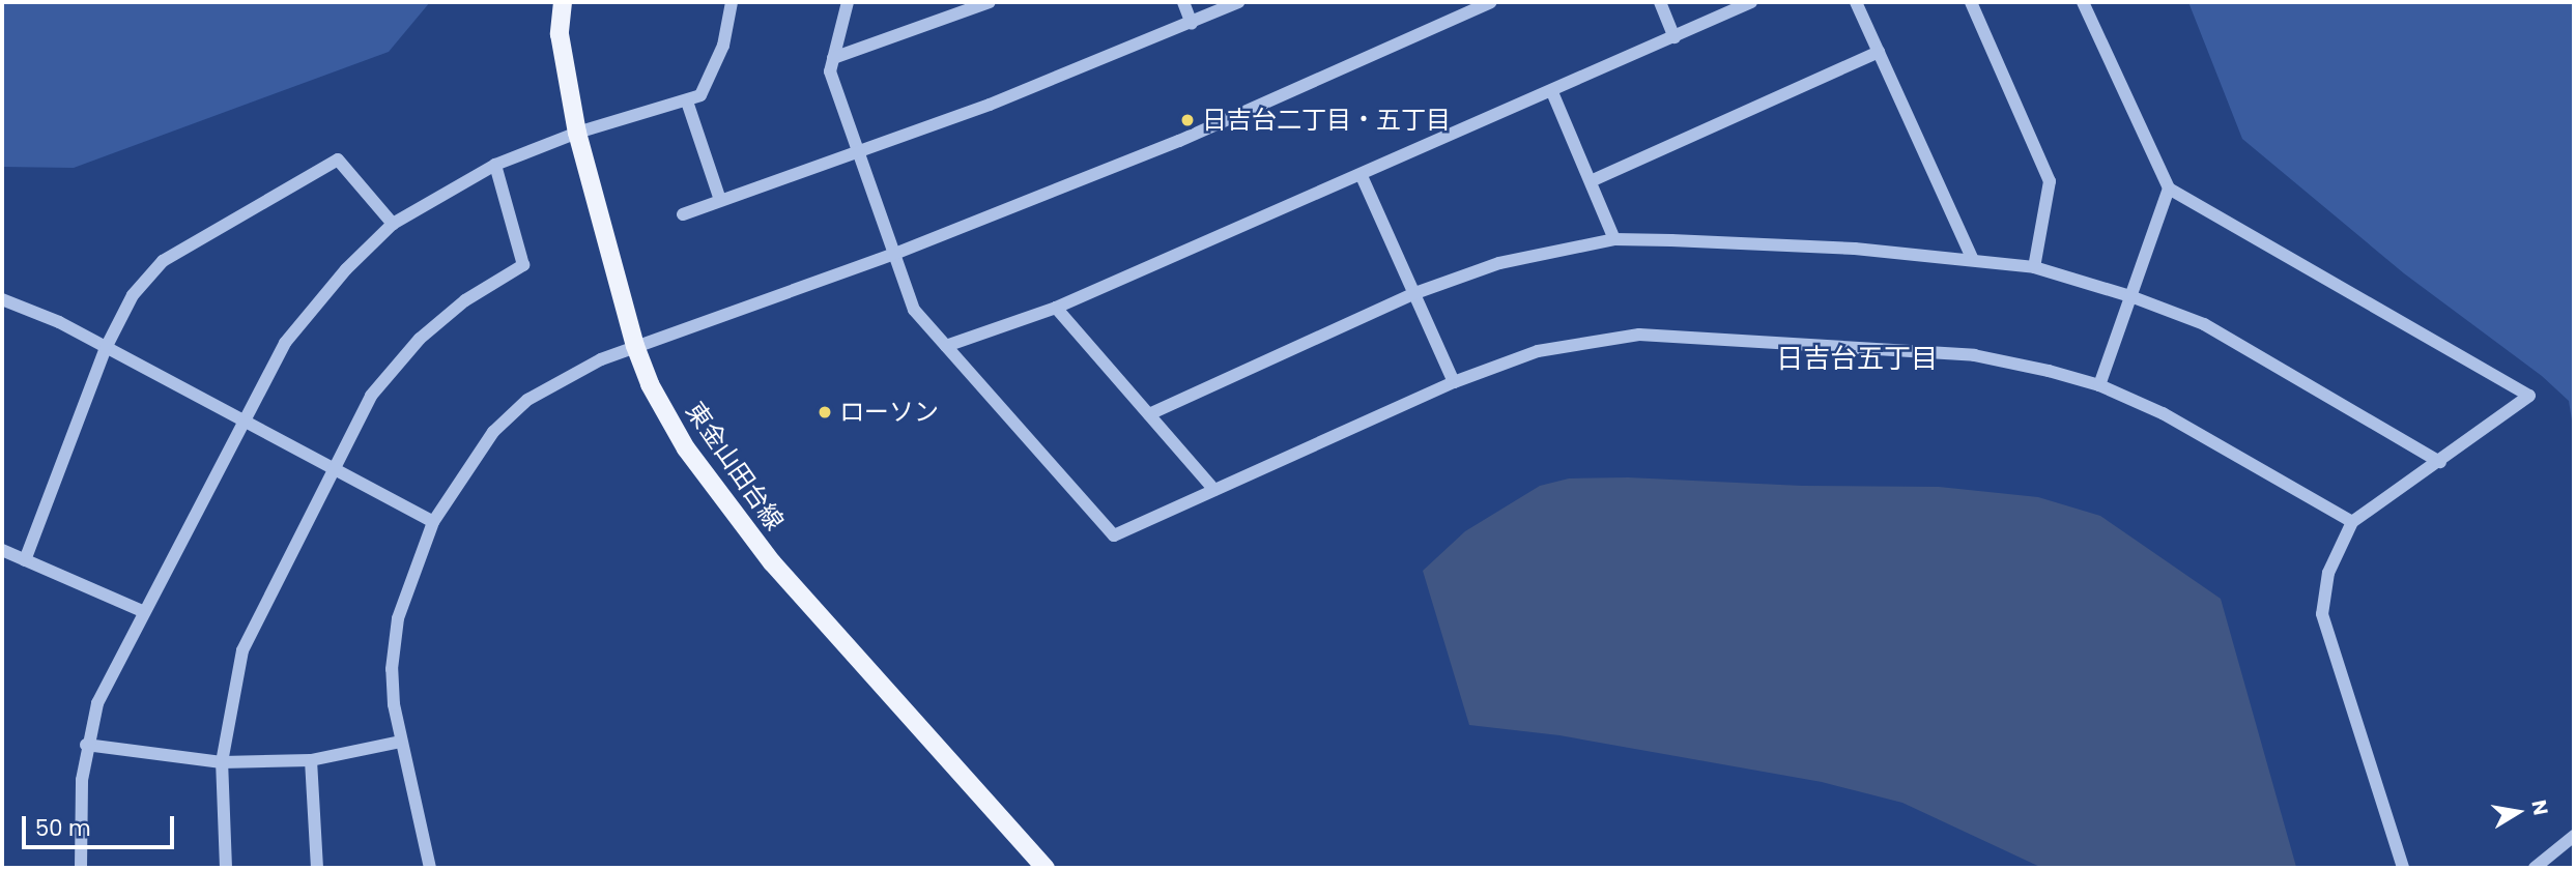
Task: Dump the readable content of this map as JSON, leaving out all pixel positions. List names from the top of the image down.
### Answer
{
  "streets": {
    "main road": ["東金山田台線"]
  },
  "districts": ["日吉台五丁目"],
  "places": ["日吉台二丁目・五丁目", "ローソン"],
  "scale_bar": "50 m",
  "north": "right"
}
